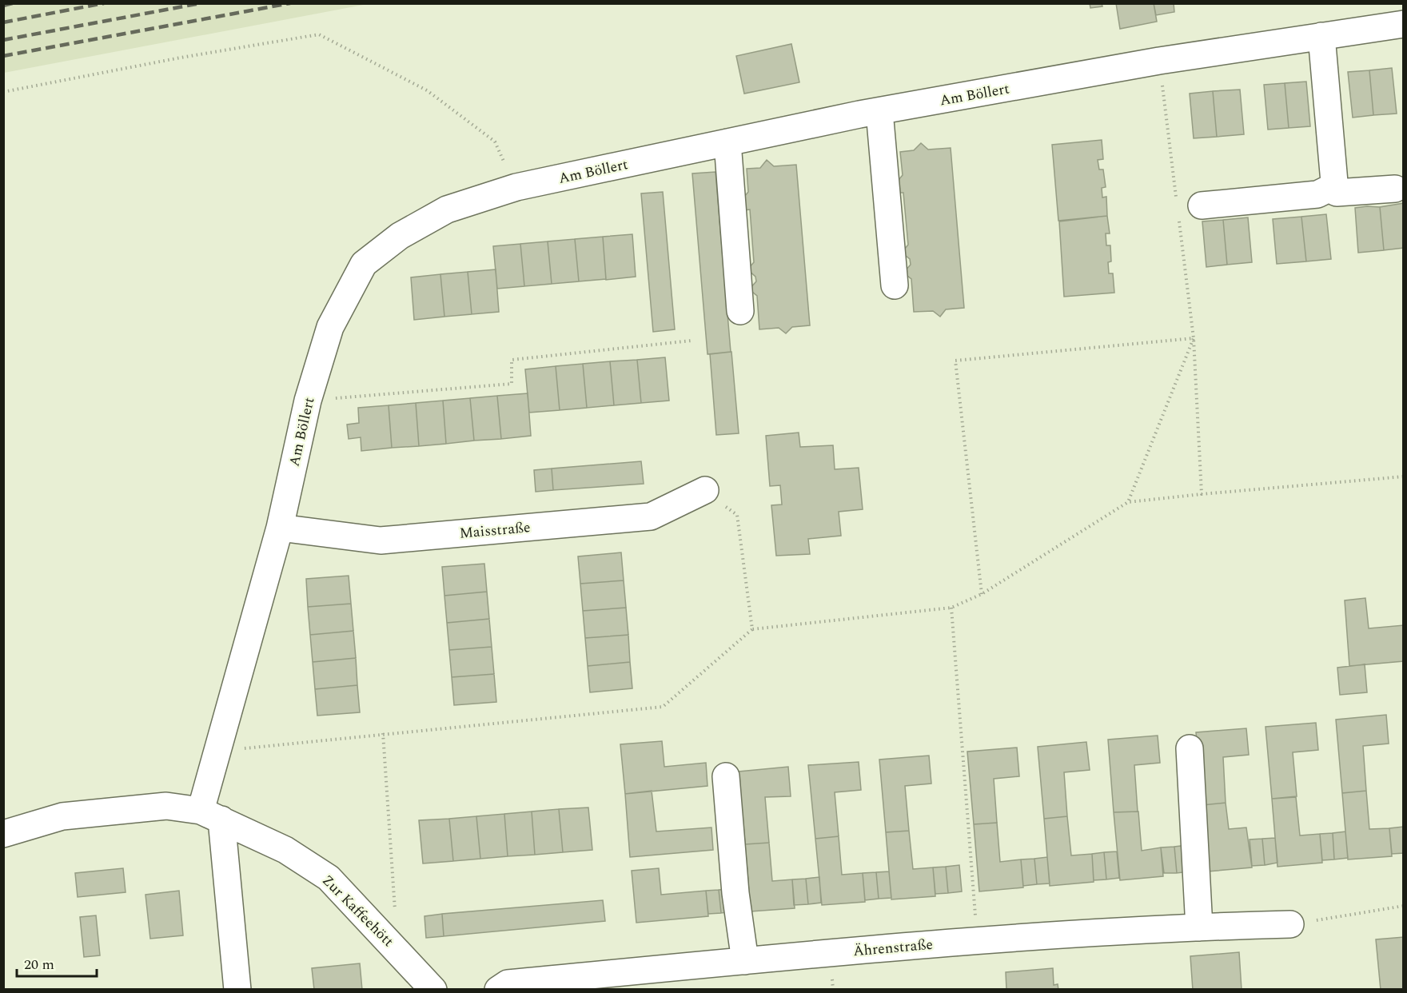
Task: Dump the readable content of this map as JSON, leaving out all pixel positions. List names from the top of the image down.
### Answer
{
  "streets": {
    "street": [
      "Am Böllert",
      "Maisstraße",
      "Zur Kaffeehött",
      "Ährenstraße"
    ]
  },
  "crossings": [
    ["Am Böllert", "Maisstraße"],
    ["Am Böllert", "Zur Kaffeehött"]
  ],
  "scale_bar": "20 m"
}
